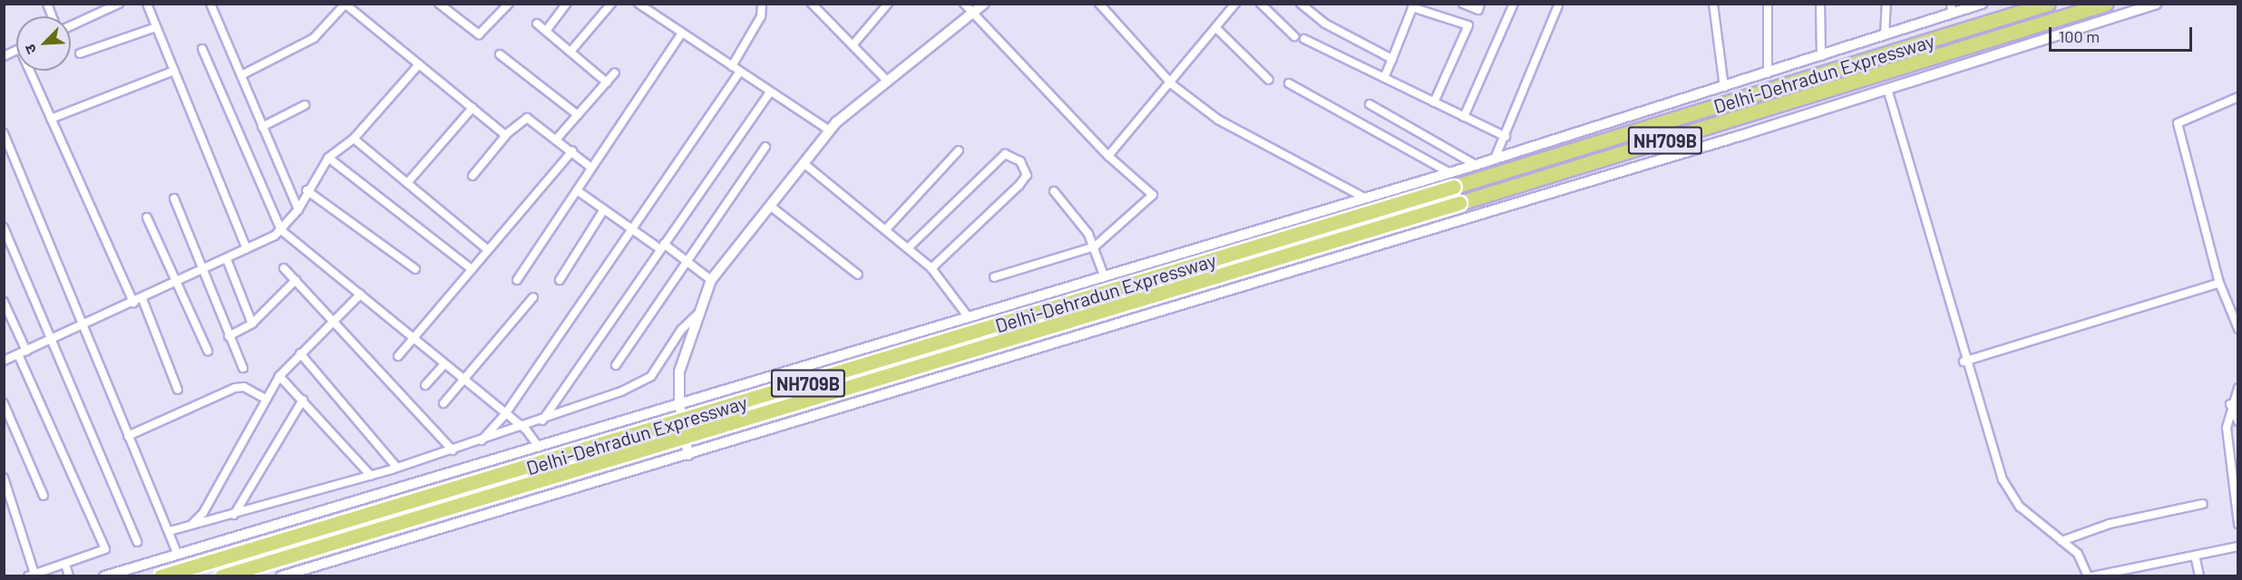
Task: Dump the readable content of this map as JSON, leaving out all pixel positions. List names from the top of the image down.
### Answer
{
  "streets": {
    "highway": ["Delhi-Dehradun Expressway", "NH709B"]
  },
  "scale_bar": "100 m",
  "north": "bottom left"
}
